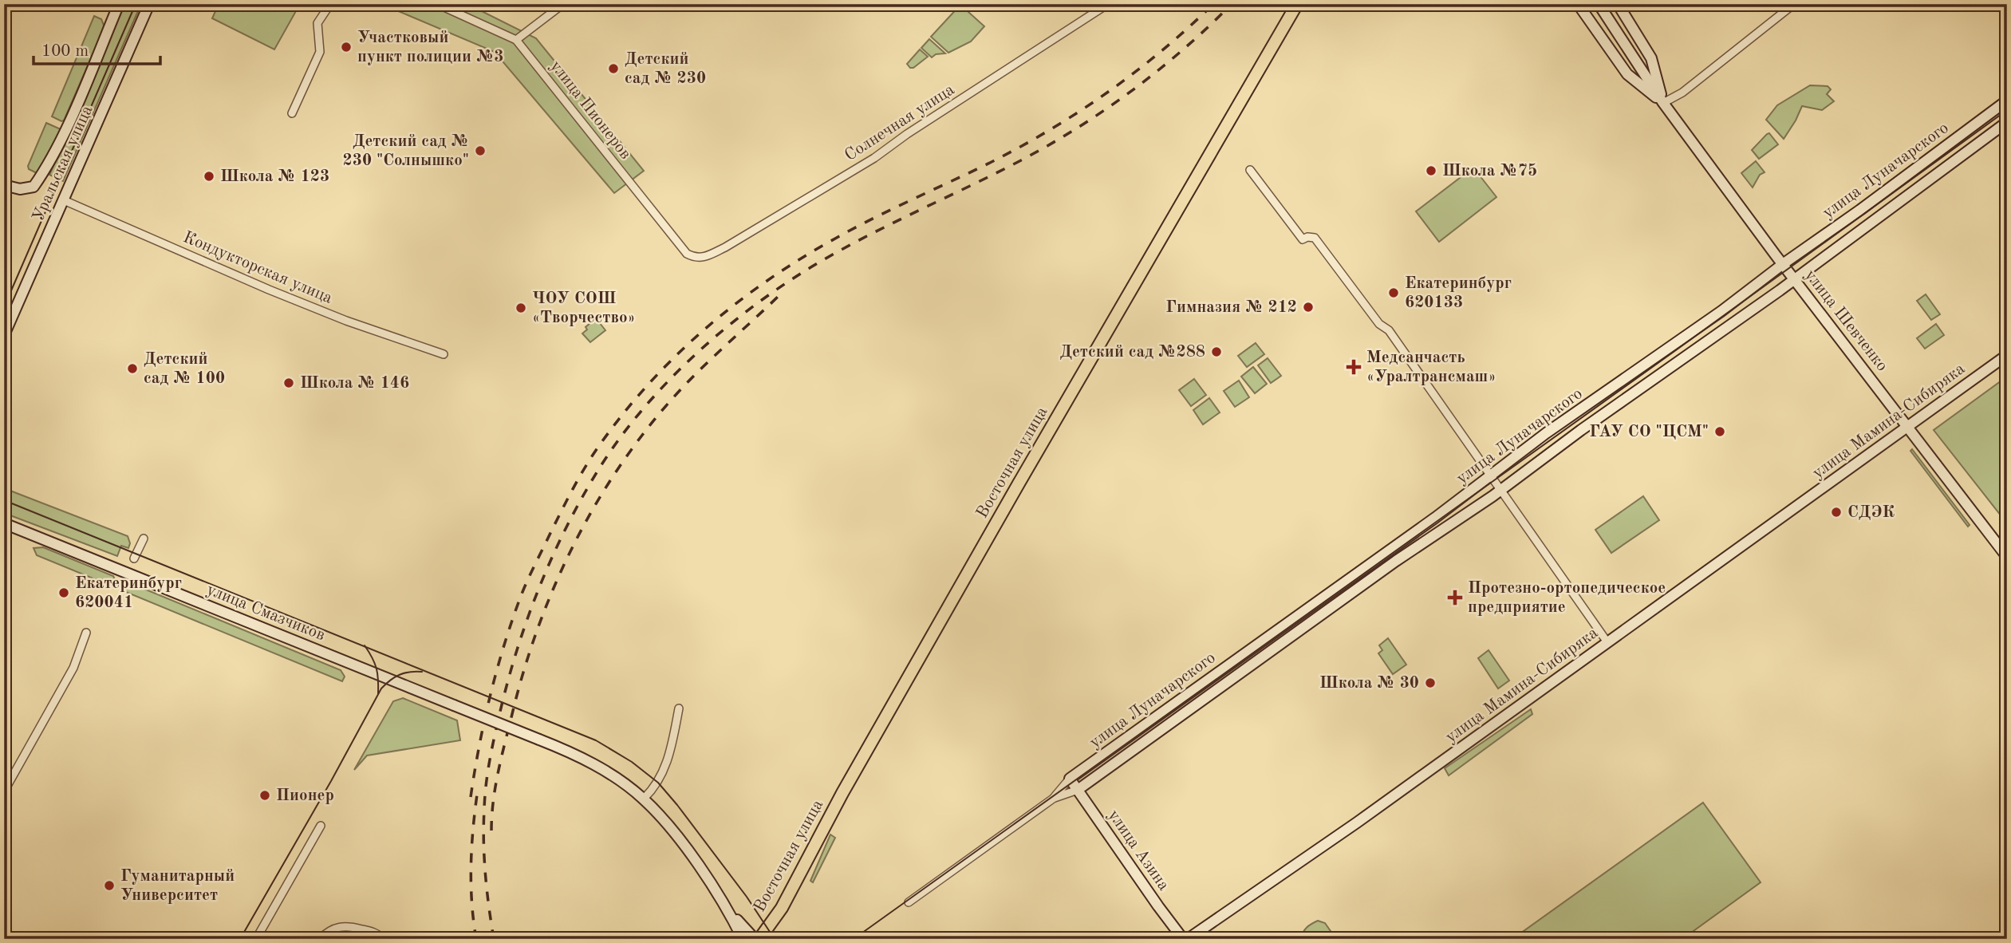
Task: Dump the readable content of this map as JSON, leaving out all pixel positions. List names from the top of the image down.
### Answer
{
  "streets": {
    "main road": [
      "Уральская улица",
      "улица Луначарского",
      "улица Шевченко",
      "улица Мамина-Сибиряка",
      "Восточная улица",
      "улица Смазчиков",
      "улица Азина"
    ],
    "street": ["улица Пионеров", "Солнечная улица", "Кондукторская улица"]
  },
  "crossings": [
    ["улица Пионеров", "Солнечная улица"],
    ["Уральская улица", "Кондукторская улица"],
    ["улица Луначарского", "улица Шевченко"],
    ["улица Луначарского", "улица Азина"],
    ["улица Шевченко", "улица Мамина-Сибиряка"]
  ],
  "places": {
    "other": [
      "Участковый пункт полиции №3",
      "Детский сад № 230",
      "Детский сад № 230 \"Солнышко\"",
      "Школа №75",
      "Школа № 123",
      "Екатеринбург 620133",
      "Гимназия № 212",
      "ЧОУ СОШ «Творчество»",
      "Детский сад №288",
      "Детский сад № 100",
      "Школа № 146",
      "ГАУ СО \"ЦСМ\"",
      "СДЭК",
      "Екатеринбург 620041",
      "Школа № 30",
      "Пионер",
      "Гуманитарный Университет"
    ],
    "health": ["Медсанчасть «Уралтрансмаш»", "Протезно-ортопедическое предприятие"]
  },
  "scale_bar": "100 m"
}
